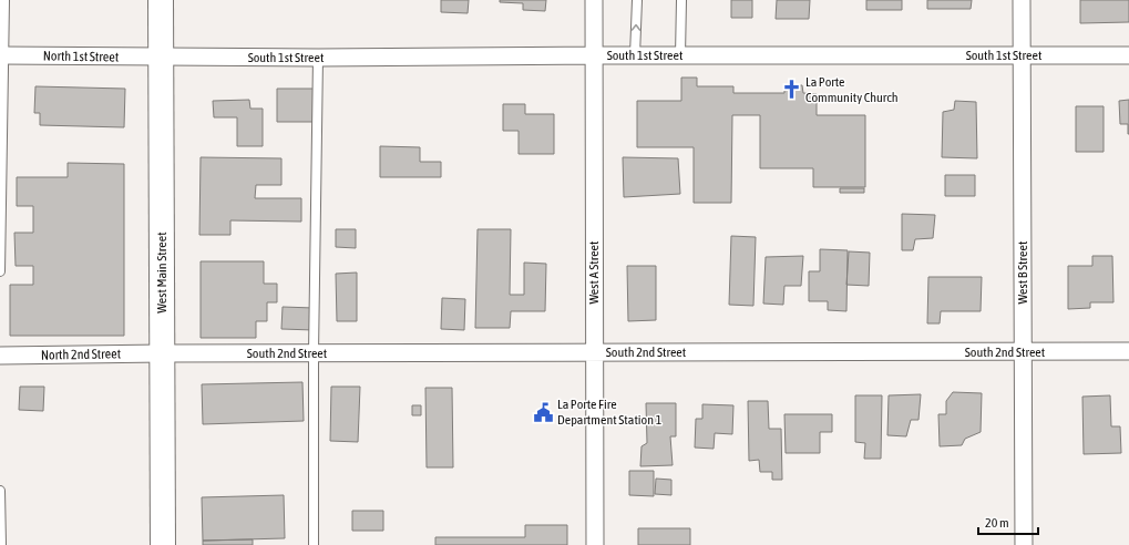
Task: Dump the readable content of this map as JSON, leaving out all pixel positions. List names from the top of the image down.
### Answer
{
  "streets": {
    "main road": ["West Main Street"],
    "street": [
      "South 1st Street",
      "North 1st Street",
      "West A Street",
      "West B Street",
      "South 2nd Street",
      "North 2nd Street"
    ]
  },
  "crossings": [
    ["South 1st Street", "North 1st Street"],
    ["South 1st Street", "West Main Street"],
    ["South 1st Street", "West A Street"],
    ["South 1st Street", "West B Street"],
    ["North 1st Street", "West Main Street"],
    ["West Main Street", "South 2nd Street"],
    ["West Main Street", "North 2nd Street"],
    ["West A Street", "South 2nd Street"],
    ["West B Street", "South 2nd Street"],
    ["South 2nd Street", "North 2nd Street"]
  ],
  "places": {
    "church": ["La Porte Community Church"],
    "public building": ["La Porte Fire Department Station 1"]
  },
  "scale_bar": "20 m"
}
